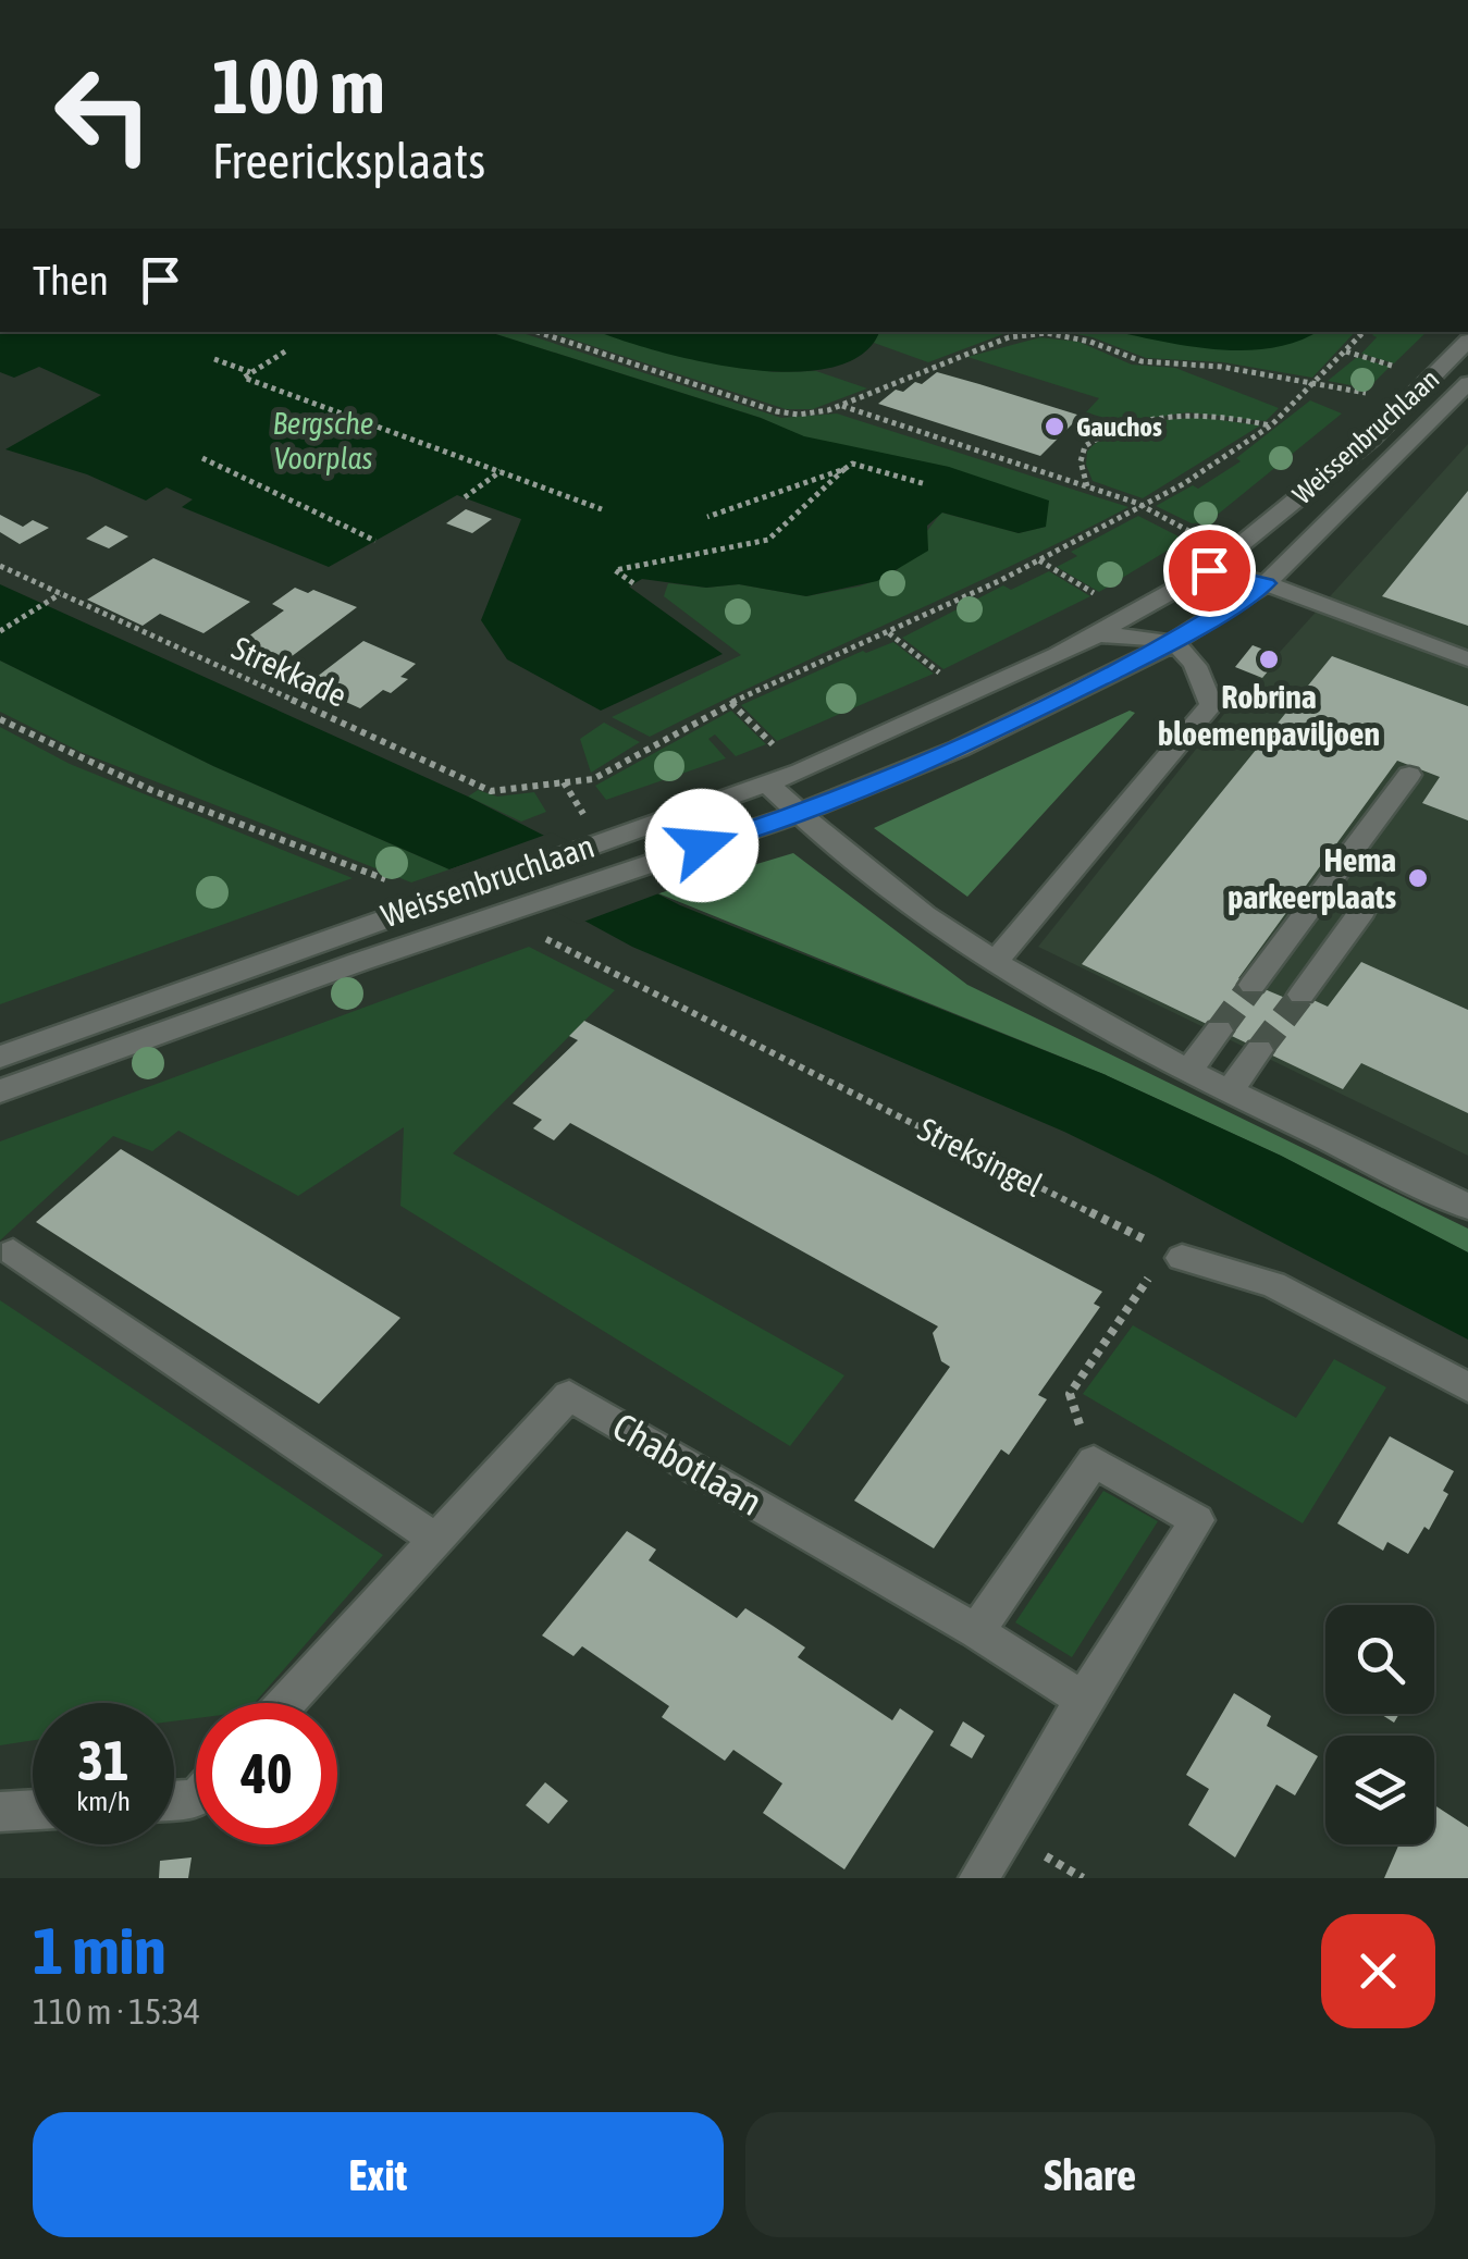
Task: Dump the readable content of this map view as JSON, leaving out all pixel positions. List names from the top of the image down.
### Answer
{
  "streets": {
    "street": ["Weissenbruchlaan", "Chabotlaan"],
    "path": ["Strekkade", "Streksingel"]
  },
  "crossings": [
    ["Weissenbruchlaan", "Streksingel"]
  ],
  "water": ["Bergsche Voorplas"],
  "places": ["Gauchos", "Robrina bloemenpaviljoen", "Hema parkeerplaats"],
  "page": {
    "turn": ["100 m", "Freericksplaats"],
    "then": "Then",
    "speed": "31 km/h",
    "limit": "40",
    "heading": ["1 min", "110 m · 15:34"],
    "buttons": ["Exit", "Share"]
  }
}
